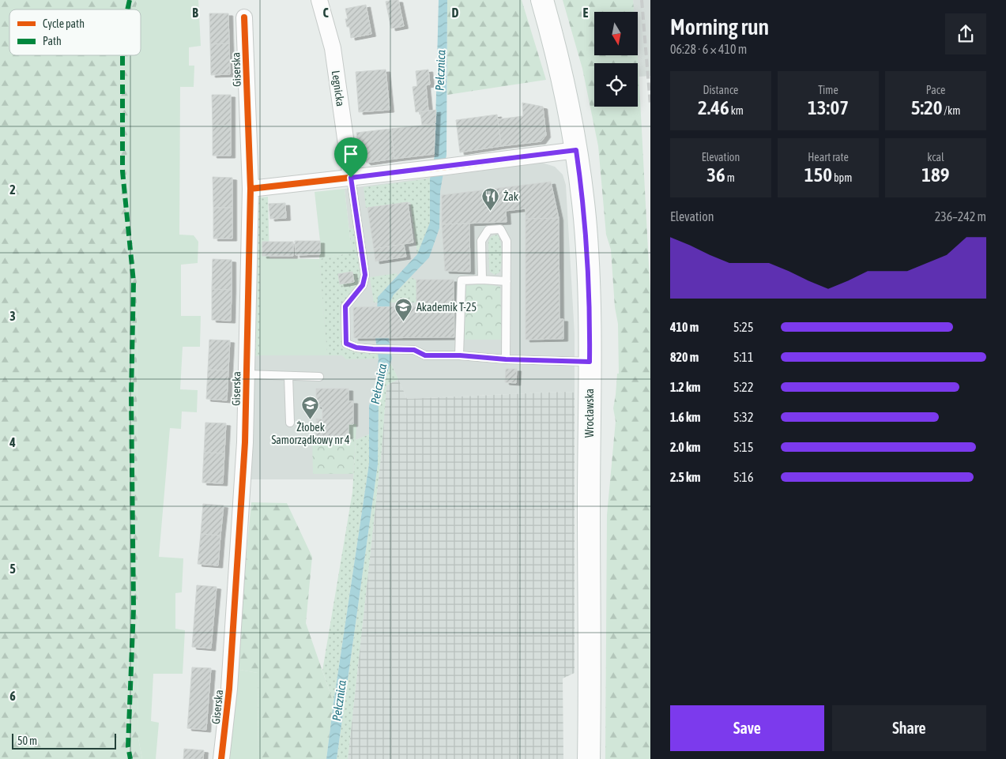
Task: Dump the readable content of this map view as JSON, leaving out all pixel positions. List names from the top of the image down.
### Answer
{
  "streets": {
    "main road": ["Wrocławska"],
    "street": ["Giserska", "Legnicka"]
  },
  "water": ["Pełcznica"],
  "places": {
    "restaurant": ["Żak"],
    "school or university": ["Akademik T-25", "Żłobek Samorządkowy nr 4"]
  },
  "legend": ["Cycle path", "Path"],
  "scale_bar": "50 m",
  "north": "bottom",
  "page": {
    "heading": ["Morning run", "06:28 · 6 × 410 m"],
    "stats": [
      ["Distance", "2.46 km"],
      ["Time", "13:07"],
      ["Pace", "5:20 /km"],
      ["Elevation", "36 m"],
      ["Heart rate", "150 bpm"],
      ["kcal", "189"]
    ],
    "chart": ["Elevation", "236–242 m"],
    "list": [
      {
        "name": "410 m",
        "note": "5:25"
      },
      {
        "name": "820 m",
        "note": "5:11"
      },
      {
        "name": "1.2 km",
        "note": "5:22"
      },
      {
        "name": "1.6 km",
        "note": "5:32"
      },
      {
        "name": "2.0 km",
        "note": "5:15"
      },
      {
        "name": "2.5 km",
        "note": "5:16"
      }
    ],
    "buttons": ["Save", "Share"],
    "scale": "50 m"
  },
  "grid": {
    "columns": [
      "B",
      "C",
      "D",
      "E"
    ],
    "rows": [
      "2",
      "3",
      "4",
      "5",
      "6"
    ]
  }
}
